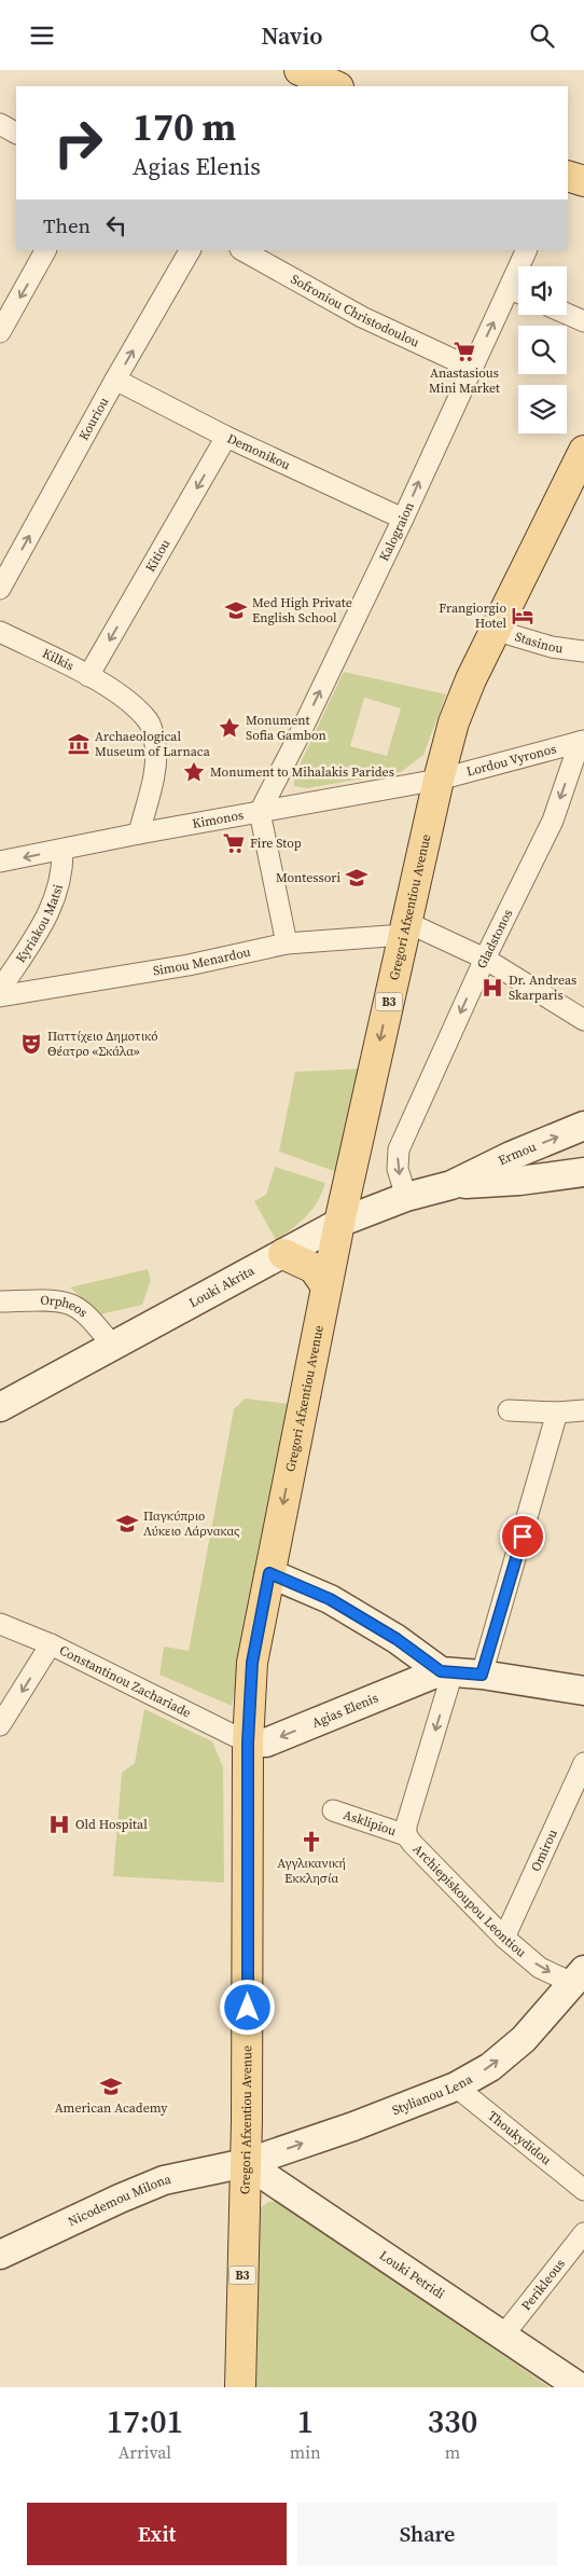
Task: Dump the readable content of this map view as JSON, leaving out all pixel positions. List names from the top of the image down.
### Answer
{
  "streets": {
    "main road": ["Gregori Afxentiou Avenue", "B3"],
    "street": [
      "Sofroniou Christodoulou",
      "Kouriou",
      "Demonikou",
      "Kalograion",
      "Kitiou",
      "Stasinou",
      "Kilkis",
      "Lordou Vyronos",
      "Kimonos",
      "Kyriakou Matsi",
      "Gladstonos",
      "Simou Menardou",
      "Ermou",
      "Louki Akrita",
      "Orpheos",
      "Constantinou Zachariade",
      "Agias Elenis",
      "Asklipiou",
      "Omirou",
      "Archiepiskoupou Leontiou",
      "Stylianou Lena",
      "Thoukydidou",
      "Nicodemou Milona",
      "Louki Petridi",
      "Perikleous"
    ]
  },
  "crossings": [
    ["Sofroniou Christodoulou", "Kalograion"],
    ["Kouriou", "Demonikou"],
    ["Demonikou", "Kalograion"],
    ["Demonikou", "Kitiou"],
    ["Kalograion", "Kimonos"],
    ["Kitiou", "Kilkis"],
    ["Stasinou", "Gregori Afxentiou Avenue"],
    ["Kilkis", "Kimonos"],
    ["Lordou Vyronos", "Kimonos"],
    ["Lordou Vyronos", "Gregori Afxentiou Avenue"],
    ["Lordou Vyronos", "Gladstonos"],
    ["Kimonos", "Gregori Afxentiou Avenue"],
    ["Kimonos", "Kyriakou Matsi"],
    ["Gregori Afxentiou Avenue", "Simou Menardou"],
    ["Gregori Afxentiou Avenue", "Louki Akrita"],
    ["Gregori Afxentiou Avenue", "Constantinou Zachariade"],
    ["Gregori Afxentiou Avenue", "Agias Elenis"],
    ["Gregori Afxentiou Avenue", "Stylianou Lena"],
    ["Gregori Afxentiou Avenue", "Nicodemou Milona"],
    ["Gregori Afxentiou Avenue", "Louki Petridi"],
    ["Gladstonos", "Louki Akrita"],
    ["Ermou", "Louki Akrita"],
    ["Louki Akrita", "Orpheos"],
    ["Constantinou Zachariade", "Agias Elenis"],
    ["Agias Elenis", "Archiepiskoupou Leontiou"],
    ["Asklipiou", "Archiepiskoupou Leontiou"],
    ["Omirou", "Archiepiskoupou Leontiou"],
    ["Archiepiskoupou Leontiou", "Stylianou Lena"],
    ["Stylianou Lena", "Thoukydidou"],
    ["Stylianou Lena", "Nicodemou Milona"],
    ["Stylianou Lena", "Louki Petridi"],
    ["Nicodemou Milona", "Louki Petridi"],
    ["Louki Petridi", "Perikleous"]
  ],
  "one_way": [
    "Kouriou",
    "Kalograion",
    "Kitiou",
    "Gladstonos",
    "Ermou",
    "Agias Elenis",
    "Archiepiskoupou Leontiou",
    "Stylianou Lena"
  ],
  "places": {
    "supermarket": ["Anastasious Mini Market", "Fire Stop"],
    "school or university": [
      "Med High Private English School",
      "Montessori",
      "Παγκύπριο Λύκειο Λάρνακας",
      "American Academy"
    ],
    "hotel": ["Frangiorgio Hotel"],
    "place": ["Monument Sofia Gambon", "Monument to Mihalakis Parides"],
    "museum": ["Archaeological Museum of Larnaca"],
    "hospital": ["Dr. Andreas Skarparis", "Old Hospital"],
    "theatre": ["Παττίχειο Δημοτικό Θέατρο «Σκάλα»"],
    "church": ["Αγγλικανική Εκκλησία"]
  },
  "page": {
    "header": "Navio",
    "turn": ["170 m", "Agias Elenis"],
    "then": "Then",
    "eta": [
      "17:01",
      "Arrival",
      "1",
      "min",
      "330",
      "m"
    ],
    "buttons": ["Exit", "Share"]
  }
}
